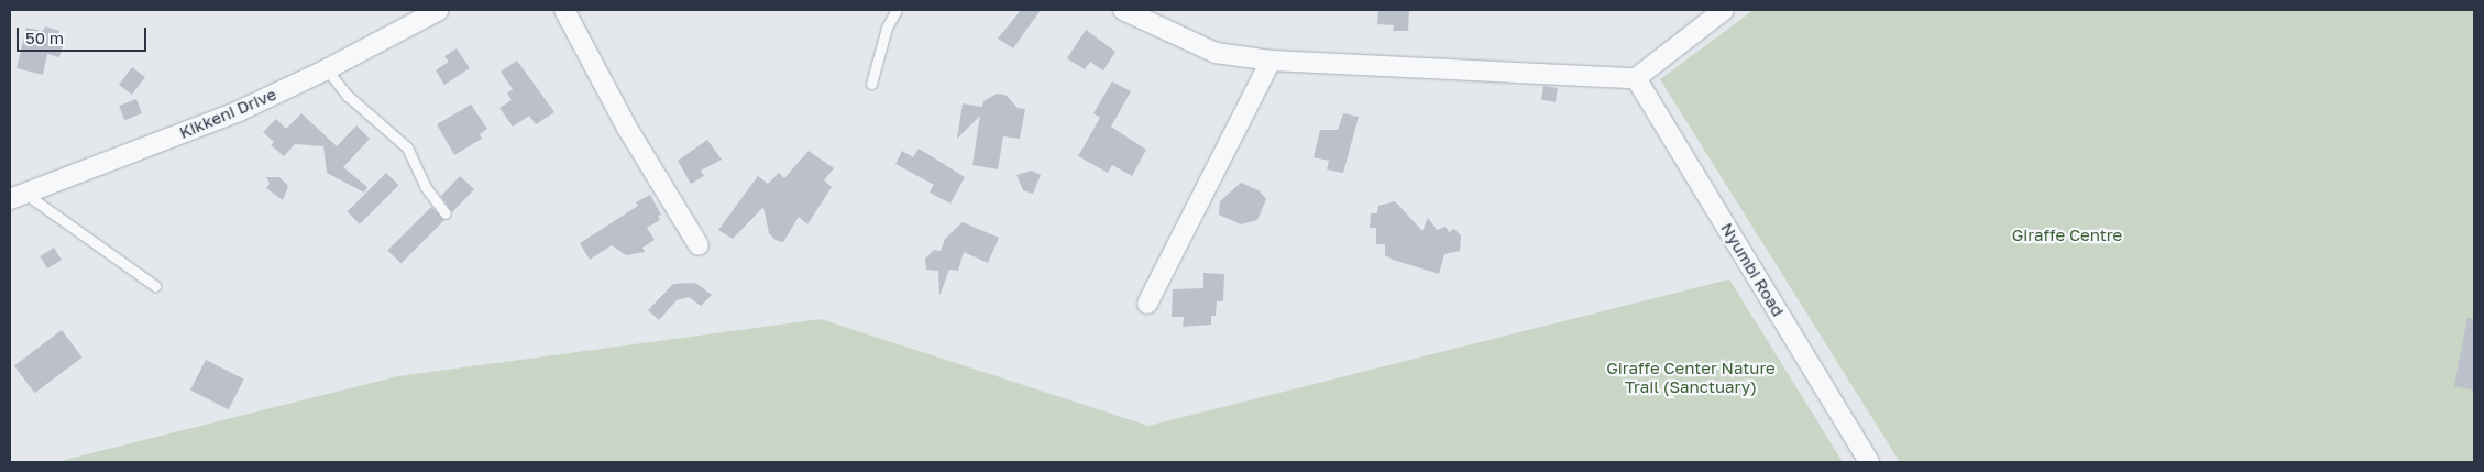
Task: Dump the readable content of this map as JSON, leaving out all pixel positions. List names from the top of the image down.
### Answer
{
  "streets": {
    "street": ["Kikkeni Drive", "Nyumbi Road"]
  },
  "parks": ["Giraffe Centre", "Giraffe Center Nature Trail (Sanctuary)"],
  "scale_bar": "50 m"
}
